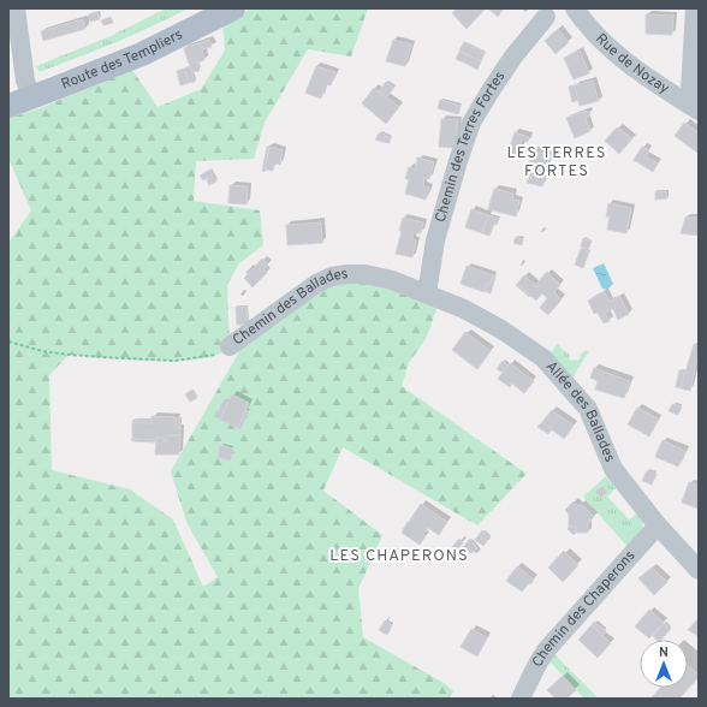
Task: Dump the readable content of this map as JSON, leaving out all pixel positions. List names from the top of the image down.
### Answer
{
  "streets": {
    "main road": ["Route des Templiers"],
    "street": [
      "Rue de Nozay",
      "Chemin des Terres Fortes",
      "Chemin des Ballades",
      "Allée des Ballades",
      "Chemin des Chaperons"
    ]
  },
  "crossings": [
    ["Chemin des Terres Fortes", "Chemin des Ballades"],
    ["Chemin des Terres Fortes", "Allée des Ballades"],
    ["Chemin des Ballades", "Allée des Ballades"],
    ["Allée des Ballades", "Chemin des Chaperons"]
  ],
  "districts": ["LES TERRES FORTES", "LES CHAPERONS"],
  "north": "top"
}
